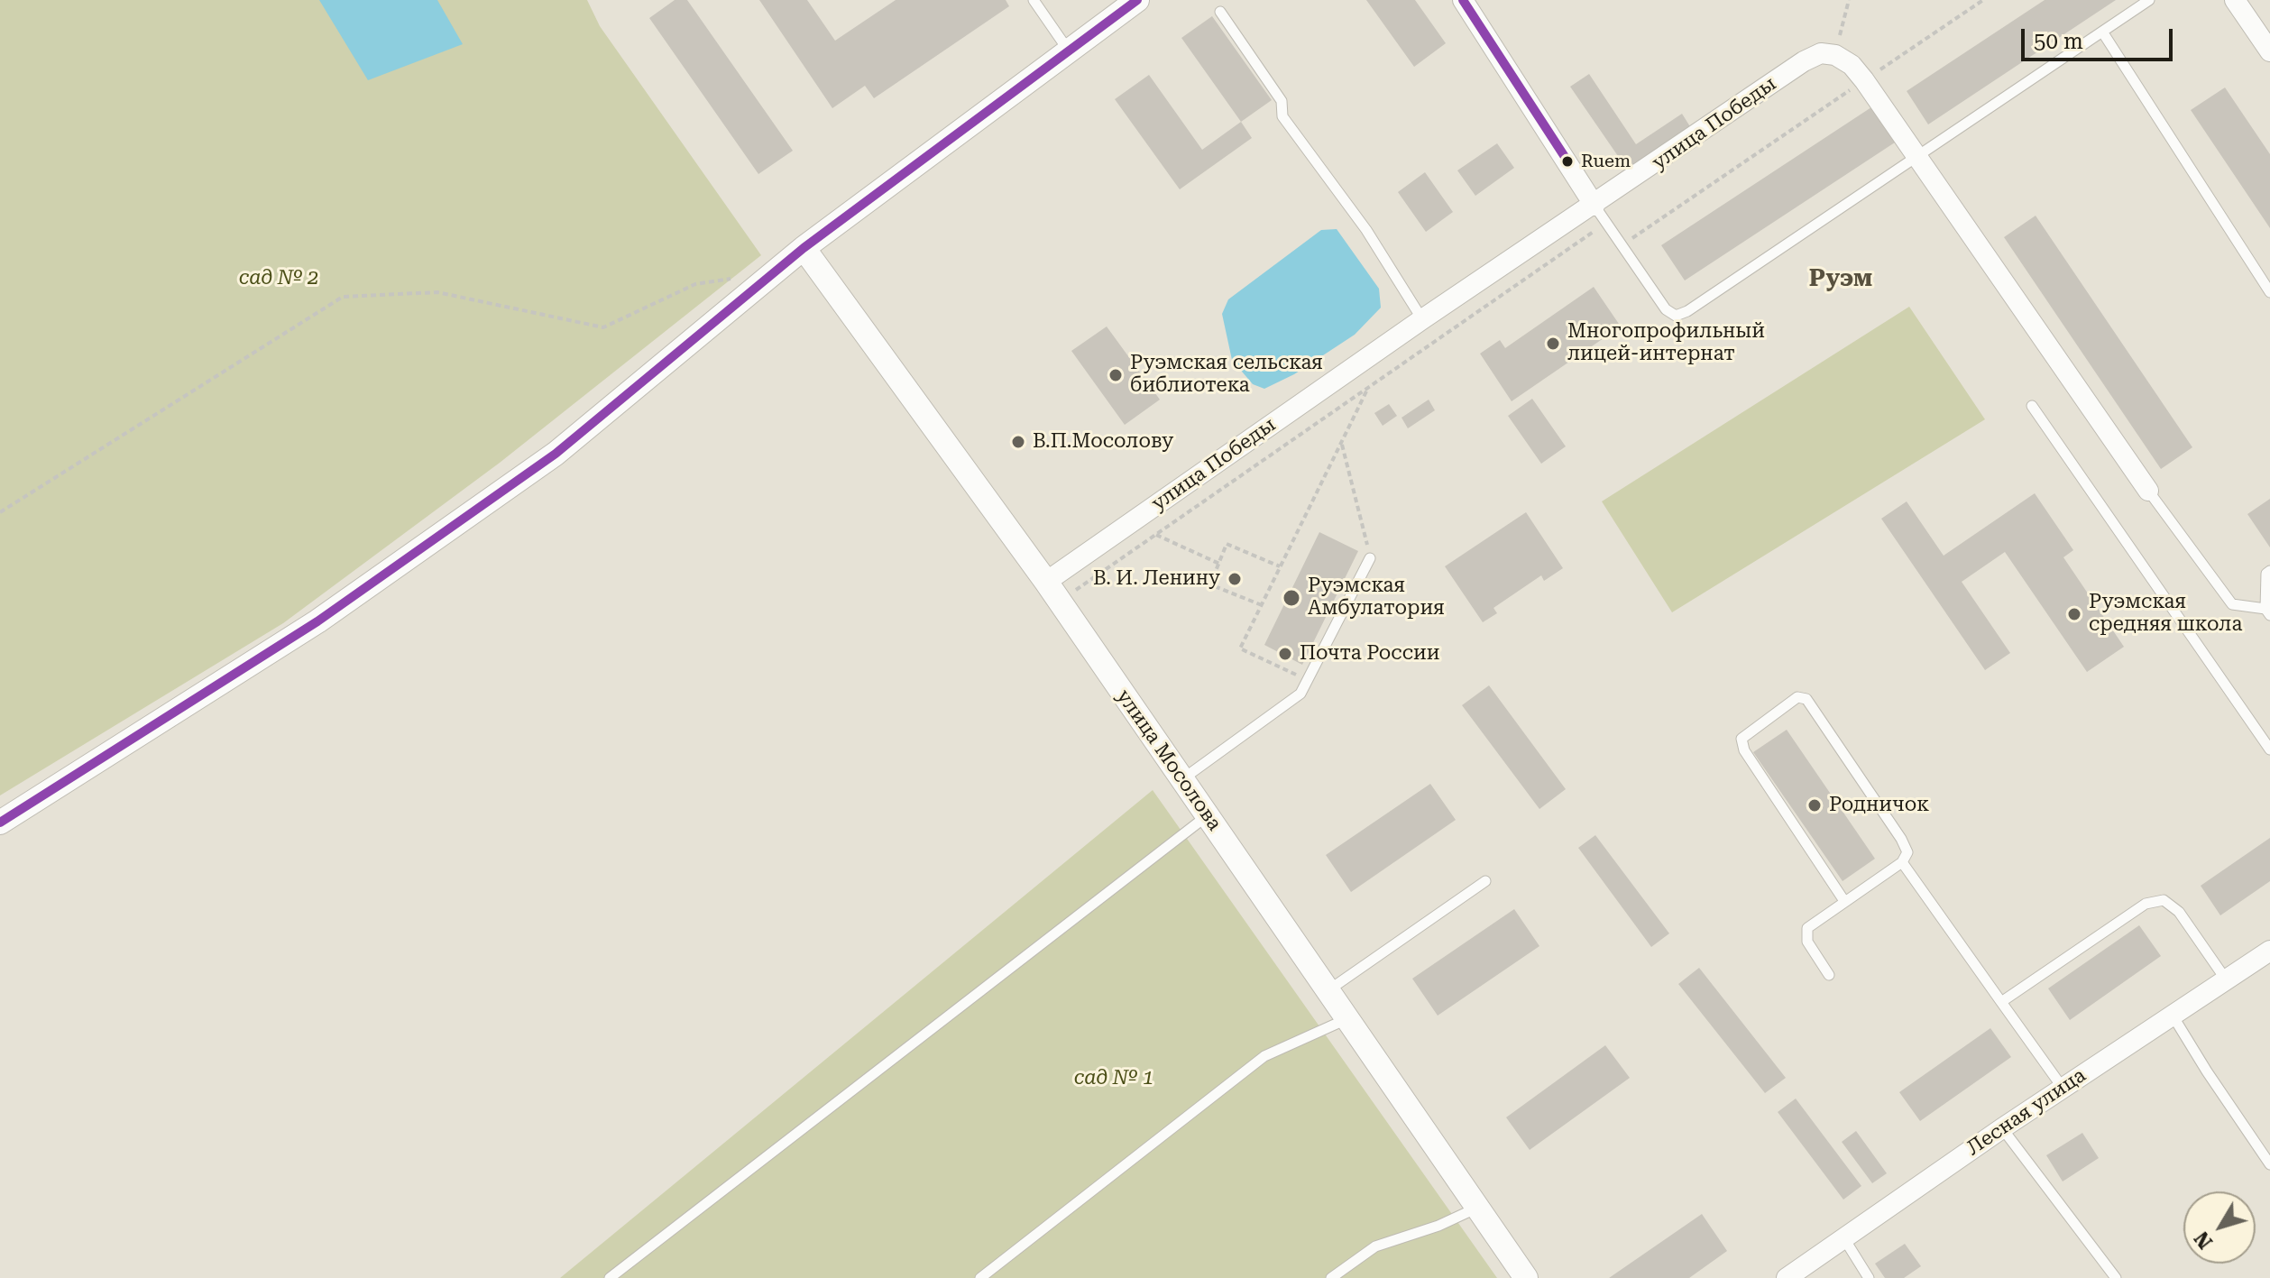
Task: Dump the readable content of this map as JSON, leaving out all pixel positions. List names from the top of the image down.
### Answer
{
  "streets": {
    "street": ["улица Победы", "улица Мосолова", "Лесная улица"]
  },
  "crossings": [
    ["улица Победы", "улица Мосолова"]
  ],
  "districts": ["Руэм"],
  "parks": ["сад № 2", "сад № 1"],
  "places": [
    "Ruem",
    "Многопрофильный лицей-интернат",
    "Руэмская сельская библиотека",
    "В.П.Мосолову",
    "В. И. Ленину",
    "Руэмская Амбулатория",
    "Руэмская средняя школа",
    "Почта России",
    "Родничок"
  ],
  "scale_bar": "50 m",
  "north": "bottom left"
}
